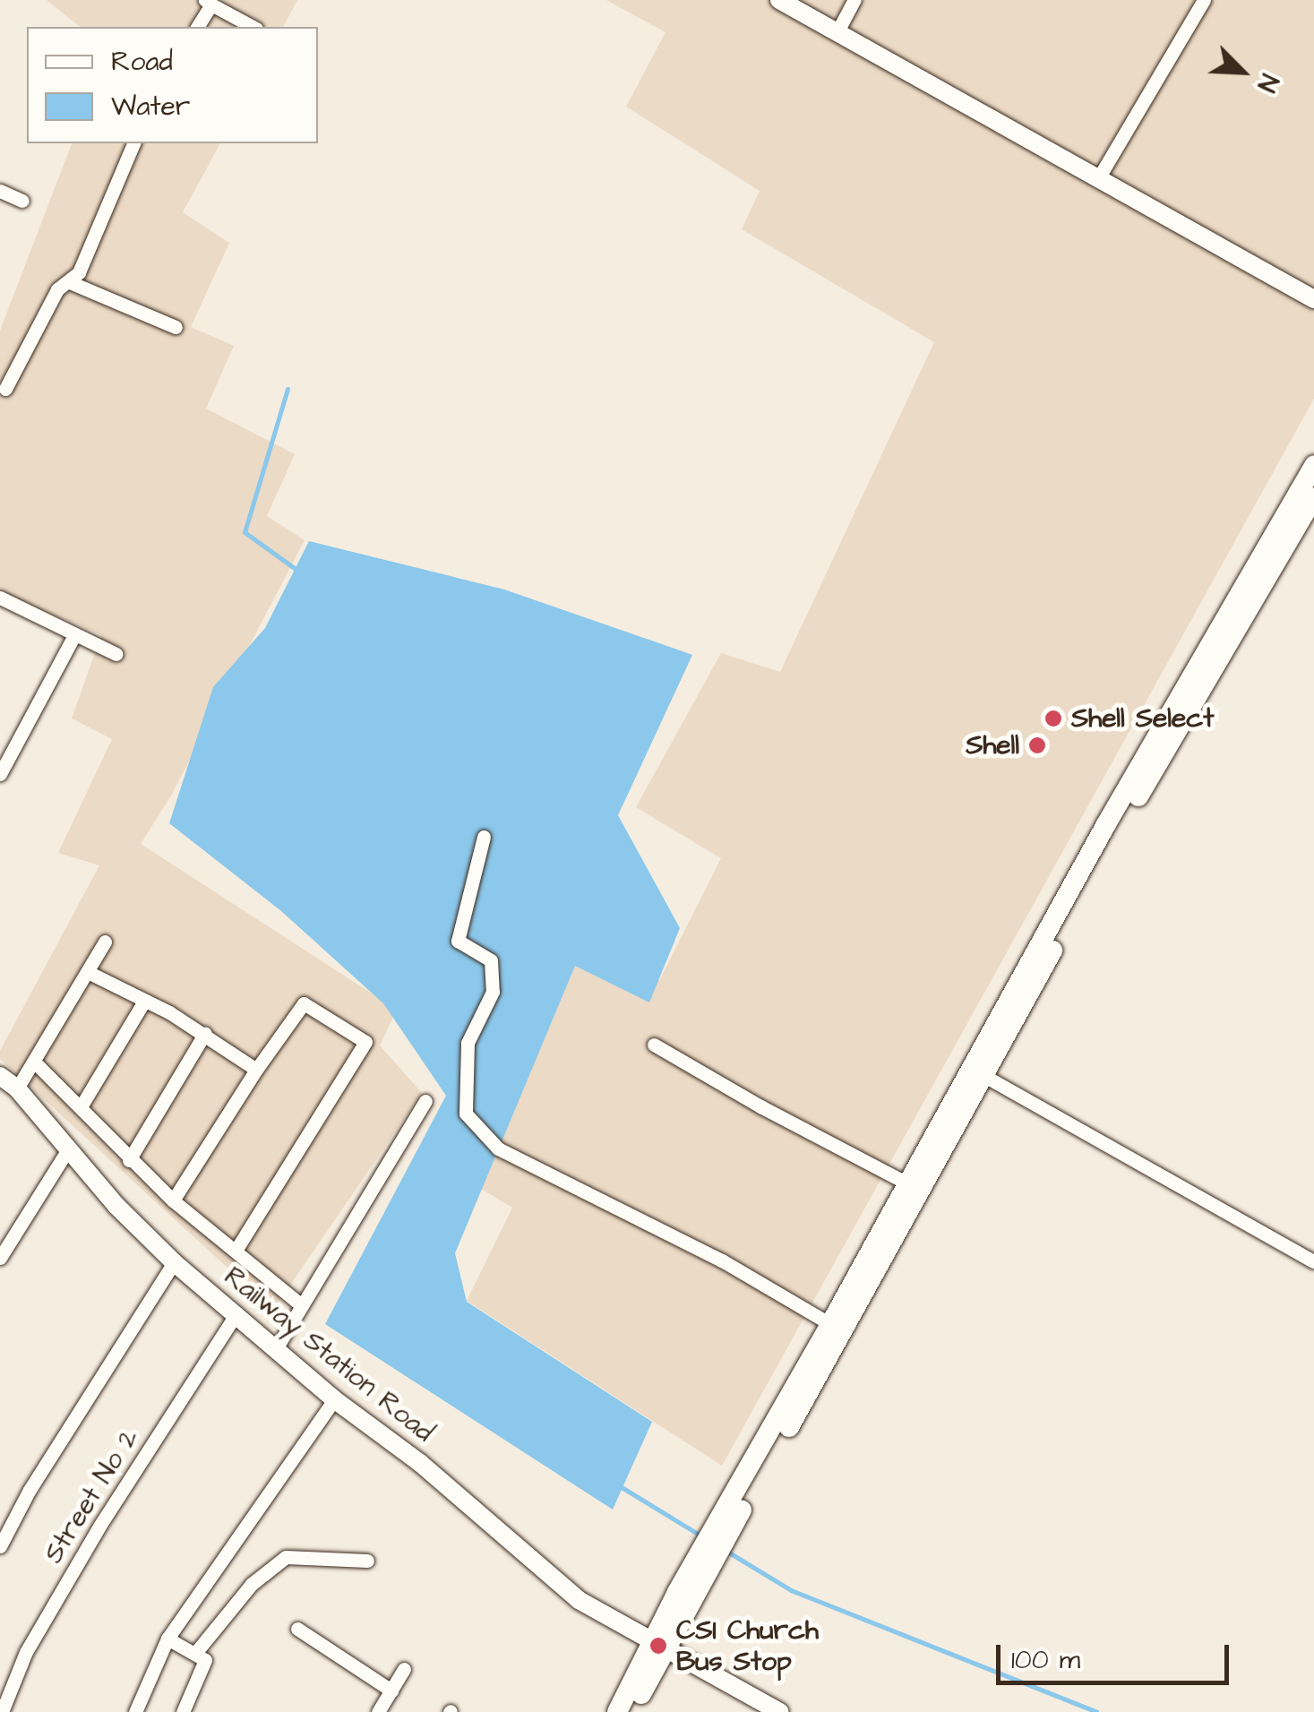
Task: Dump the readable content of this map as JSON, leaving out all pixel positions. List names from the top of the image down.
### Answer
{
  "streets": {
    "street": ["Railway Station Road", "Street No 2"]
  },
  "crossings": [
    ["Railway Station Road", "Street No 2"]
  ],
  "places": ["Shell Select", "Shell", "CSI Church Bus Stop"],
  "legend": ["Road", "Water"],
  "scale_bar": "100 m",
  "north": "bottom right"
}
